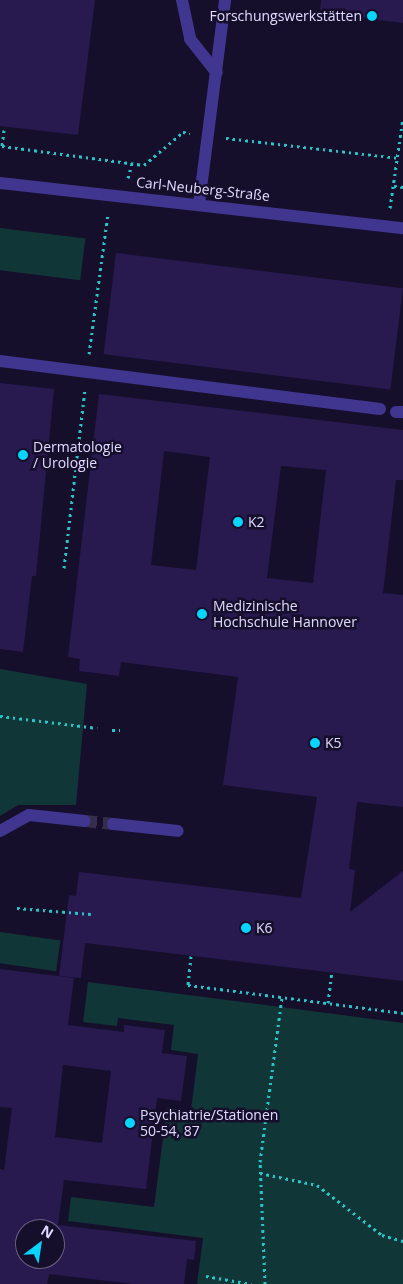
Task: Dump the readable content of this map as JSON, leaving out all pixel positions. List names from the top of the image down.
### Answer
{
  "streets": {
    "lane": ["Carl-Neuberg-Straße"]
  },
  "places": [
    "Forschungswerkstätten",
    "Dermatologie / Urologie",
    "K2",
    "Medizinische Hochschule Hannover",
    "K5",
    "K6",
    "Psychiatrie/Stationen 50-54, 87"
  ],
  "north": "top right"
}
